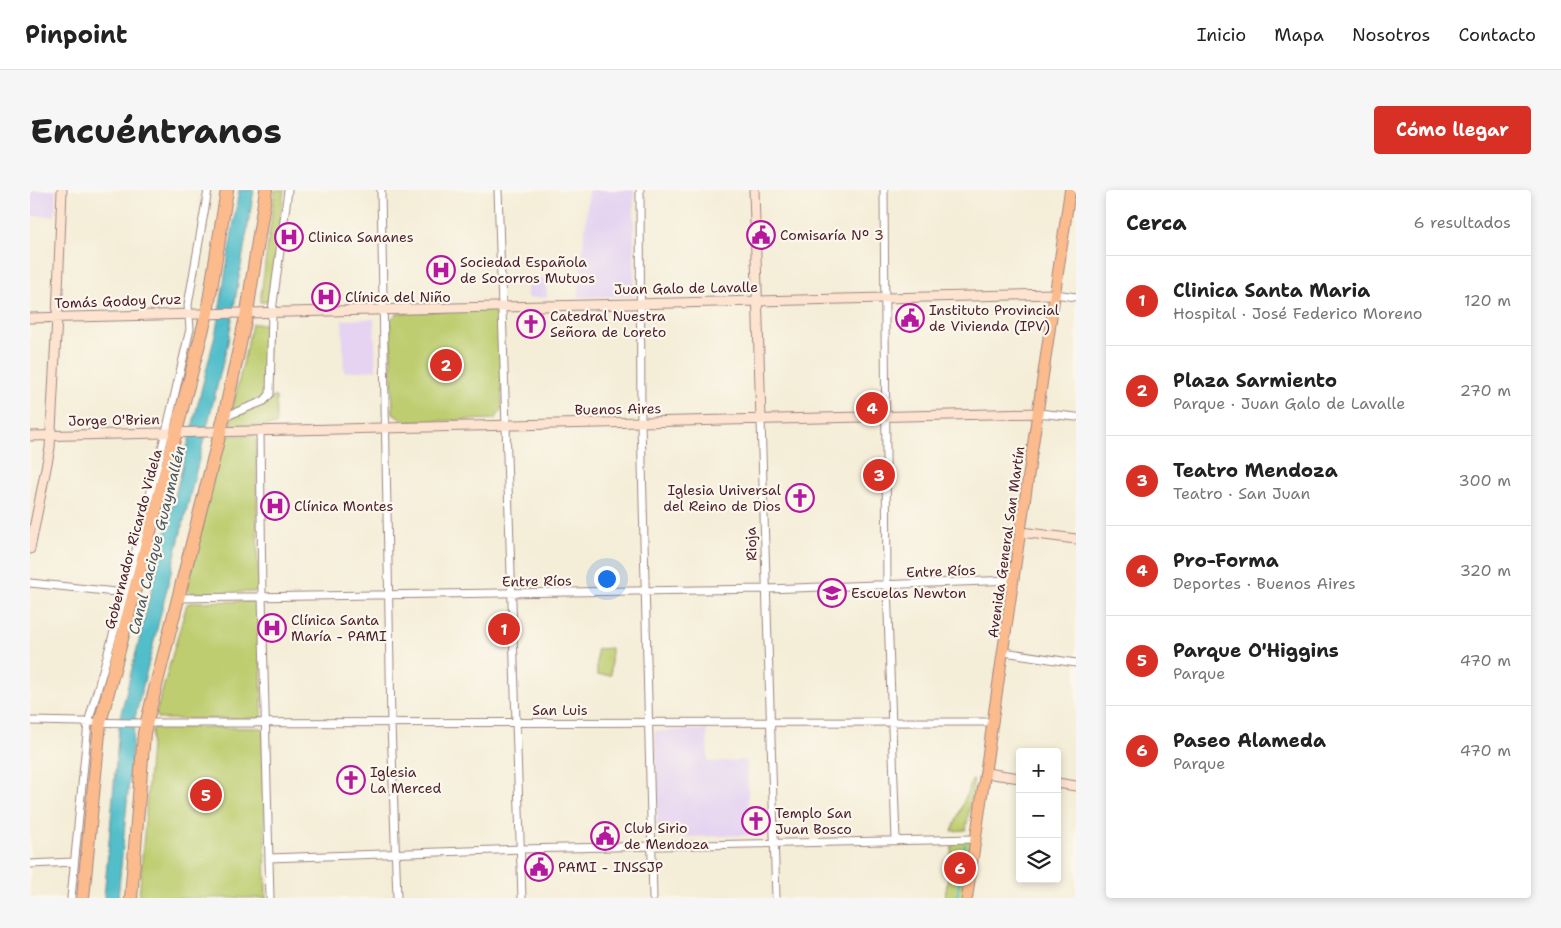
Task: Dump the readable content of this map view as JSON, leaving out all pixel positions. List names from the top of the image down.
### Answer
{
  "streets": {
    "highway": ["Gobernador Ricardo Videla"],
    "main road": ["Avenida General San Martín"],
    "street": [
      "Juan Galo de Lavalle",
      "Tomás Godoy Cruz",
      "Buenos Aires",
      "Jorge O'Brien",
      "Rioja",
      "Entre Ríos",
      "San Luis"
    ]
  },
  "crossings": [
    ["Juan Galo de Lavalle", "Tomás Godoy Cruz"],
    ["Juan Galo de Lavalle", "Gobernador Ricardo Videla"],
    ["Juan Galo de Lavalle", "Avenida General San Martín"],
    ["Juan Galo de Lavalle", "Rioja"],
    ["Tomás Godoy Cruz", "Gobernador Ricardo Videla"],
    ["Buenos Aires", "Jorge O'Brien"],
    ["Buenos Aires", "Avenida General San Martín"],
    ["Buenos Aires", "Rioja"],
    ["Jorge O'Brien", "Gobernador Ricardo Videla"],
    ["Gobernador Ricardo Videla", "San Luis"],
    ["Avenida General San Martín", "Entre Ríos"],
    ["Avenida General San Martín", "San Luis"],
    ["Rioja", "Entre Ríos"],
    ["Rioja", "San Luis"]
  ],
  "water": ["Canal Cacique Guaymallén"],
  "places": {
    "public building": [
      "Comisaría Nº 3",
      "Instituto Provincial de Vivienda (IPV)",
      "Club Sirio de Mendoza",
      "PAMI - INSSJP"
    ],
    "hospital": [
      "Clinica Sananes",
      "Sociedad Española de Socorros Mutuos",
      "Clínica del Niño",
      "Clínica Montes",
      "Clínica Santa María - PAMI"
    ],
    "church": [
      "Catedral Nuestra Señora de Loreto",
      "Iglesia Universal del Reino de Dios",
      "Iglesia La Merced",
      "Templo San Juan Bosco"
    ],
    "school or university": ["Escuelas Newton"]
  },
  "page": {
    "header": "Pinpoint",
    "nav": [
      "Inicio",
      "Mapa",
      "Nosotros",
      "Contacto"
    ],
    "buttons": "Cómo llegar",
    "title": "Encuéntranos",
    "heading": ["Cerca", "6 resultados"],
    "list": [
      {
        "mark": "1",
        "name": "Clinica Santa Maria",
        "note": "Hospital · José Federico Moreno",
        "value": "120 m"
      },
      {
        "mark": "2",
        "name": "Plaza Sarmiento",
        "note": "Parque · Juan Galo de Lavalle",
        "value": "270 m"
      },
      {
        "mark": "3",
        "name": "Teatro Mendoza",
        "note": "Teatro · San Juan",
        "value": "300 m"
      },
      {
        "mark": "4",
        "name": "Pro-Forma",
        "note": "Deportes · Buenos Aires",
        "value": "320 m"
      },
      {
        "mark": "5",
        "name": "Parque O'Higgins",
        "note": "Parque",
        "value": "470 m"
      },
      {
        "mark": "6",
        "name": "Paseo Alameda",
        "note": "Parque",
        "value": "470 m"
      }
    ],
    "pins": [
      "2",
      "4",
      "3",
      "1",
      "5",
      "6"
    ],
    "map_buttons": ["+", "−"]
  }
}
